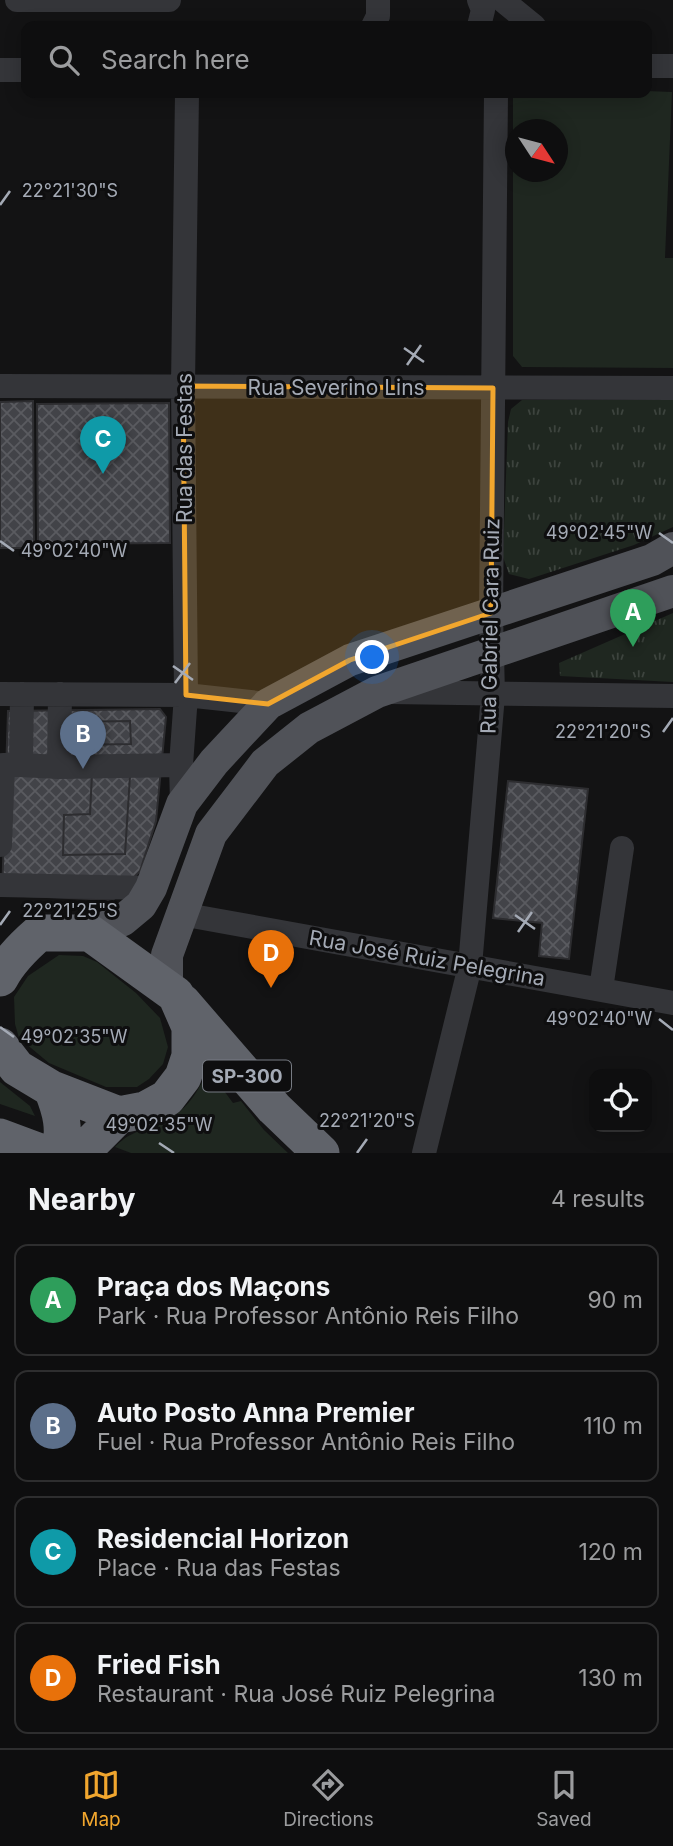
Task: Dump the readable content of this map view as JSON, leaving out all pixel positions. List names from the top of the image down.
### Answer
{
  "streets": {
    "highway": ["SP-300"],
    "street": [
      "Rua Severino Lins",
      "Rua das Festas",
      "Rua Gabriel Cara Ruiz",
      "Rua José Ruiz Pelegrina"
    ]
  },
  "crossings": [
    ["Rua Severino Lins", "Rua das Festas"],
    ["Rua Severino Lins", "Rua Gabriel Cara Ruiz"],
    ["Rua Gabriel Cara Ruiz", "Rua José Ruiz Pelegrina"]
  ],
  "north": "bottom right",
  "page": {
    "search": "Search here",
    "pins": [
      "C",
      "A",
      "B",
      "D"
    ],
    "heading": ["Nearby", "4 results"],
    "list": [
      {
        "mark": "A",
        "name": "Praça dos Maçons",
        "note": "Park · Rua Professor Antônio Reis Filho",
        "value": "90 m"
      },
      {
        "mark": "B",
        "name": "Auto Posto Anna Premier",
        "note": "Fuel · Rua Professor Antônio Reis Filho",
        "value": "110 m"
      },
      {
        "mark": "C",
        "name": "Residencial Horizon",
        "note": "Place · Rua das Festas",
        "value": "120 m"
      },
      {
        "mark": "D",
        "name": "Fried Fish",
        "note": "Restaurant · Rua José Ruiz Pelegrina",
        "value": "130 m"
      }
    ],
    "nav": ["Map", "Directions", "Saved"]
  },
  "coordinates": [
    "22°21'30\"S",
    "49°02'45\"W",
    "49°02'40\"W",
    "22°21'20\"S",
    "22°21'25\"S",
    "49°02'35\"W"
  ]
}
